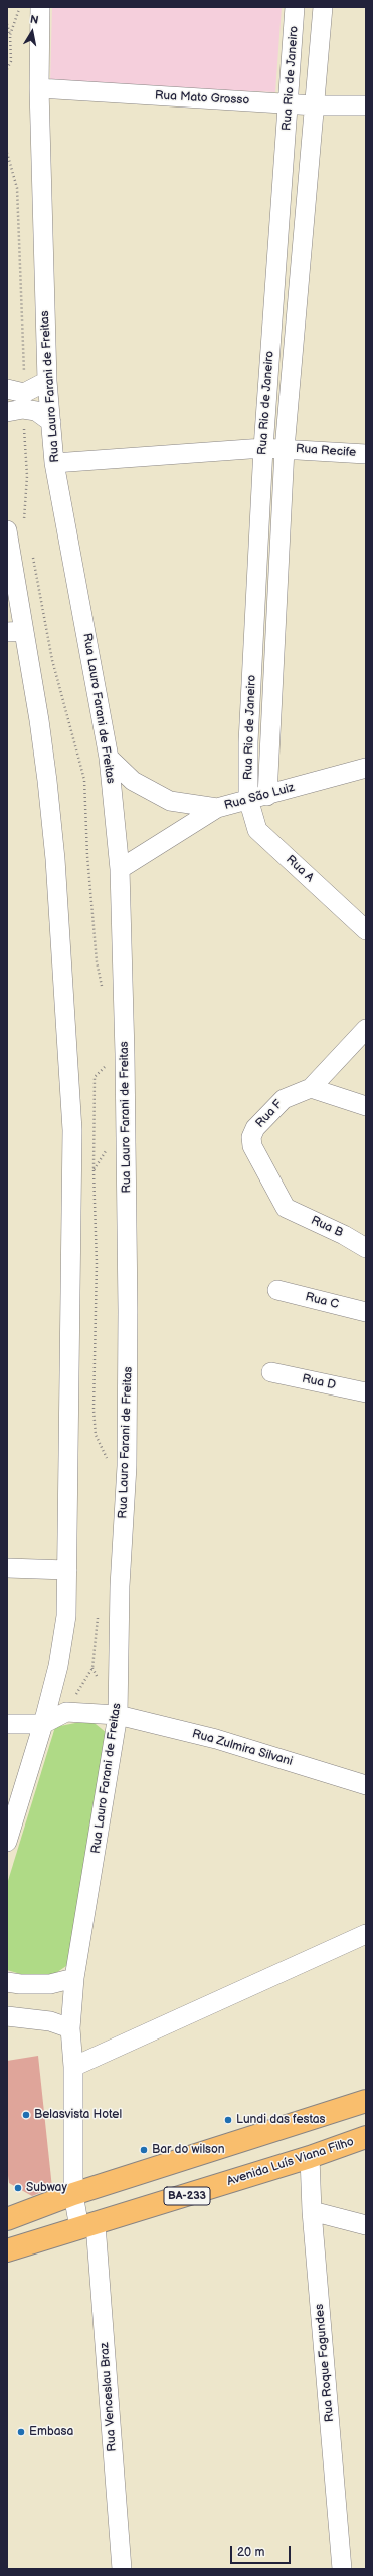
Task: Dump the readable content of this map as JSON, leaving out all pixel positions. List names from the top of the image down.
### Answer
{
  "streets": {
    "main road": ["Avenida Luís Viana Filho", "BA-233"],
    "street": [
      "Rua Rio de Janeiro",
      "Rua Mato Grosso",
      "Rua Lauro Farani de Freitas",
      "Rua Recife",
      "Rua São Luiz",
      "Rua A",
      "Rua F",
      "Rua B",
      "Rua C",
      "Rua D",
      "Rua Zulmira Silvani",
      "Rua Roque Fagundes",
      "Rua Venceslau Braz"
    ]
  },
  "crossings": [
    ["Rua Rio de Janeiro", "Rua Mato Grosso"],
    ["Rua Rio de Janeiro", "Rua Recife"],
    ["Rua Rio de Janeiro", "Rua São Luiz"],
    ["Rua Rio de Janeiro", "Rua A"],
    ["Rua Mato Grosso", "Rua Lauro Farani de Freitas"],
    ["Rua Lauro Farani de Freitas", "Rua Recife"],
    ["Rua Lauro Farani de Freitas", "Rua São Luiz"],
    ["Rua Lauro Farani de Freitas", "Rua Zulmira Silvani"],
    ["Rua Lauro Farani de Freitas", "Avenida Luís Viana Filho"],
    ["Rua Lauro Farani de Freitas", "Rua Venceslau Braz"],
    ["Rua São Luiz", "Rua A"],
    ["Rua F", "Rua B"],
    ["Avenida Luís Viana Filho", "Rua Roque Fagundes"],
    ["Avenida Luís Viana Filho", "Rua Venceslau Braz"]
  ],
  "places": [
    "Belasvista Hotel",
    "Lundi das festas",
    "Bar do wilson",
    "Subway",
    "Embasa"
  ],
  "scale_bar": "20 m",
  "north": "top"
}
